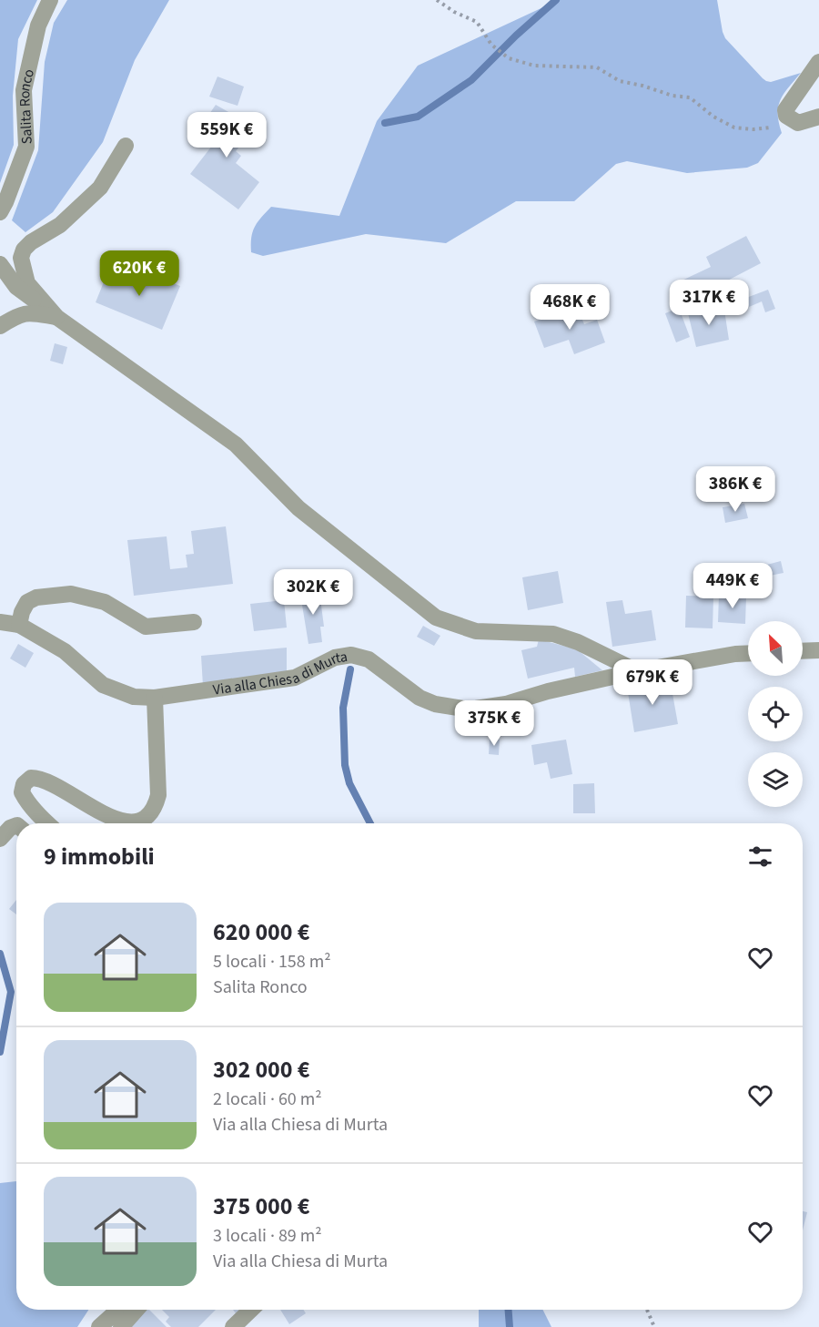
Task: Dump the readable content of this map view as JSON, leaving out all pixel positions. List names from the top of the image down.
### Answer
{
  "streets": {
    "street": ["Salita Ronco", "Via alla Chiesa di Murta"]
  },
  "north": "top left",
  "page": {
    "price": [
      "559K €",
      "620K €",
      "317K €",
      "468K €",
      "386K €",
      "449K €",
      "302K €",
      "679K €",
      "375K €"
    ],
    "heading": "9 immobili",
    "list": [
      {
        "name": "620 000 €",
        "note": "5 locali · 158 m² · Salita Ronco"
      },
      {
        "name": "302 000 €",
        "note": "2 locali · 60 m² · Via alla Chiesa di Murta"
      },
      {
        "name": "375 000 €",
        "note": "3 locali · 89 m² · Via alla Chiesa di Murta"
      }
    ]
  }
}
